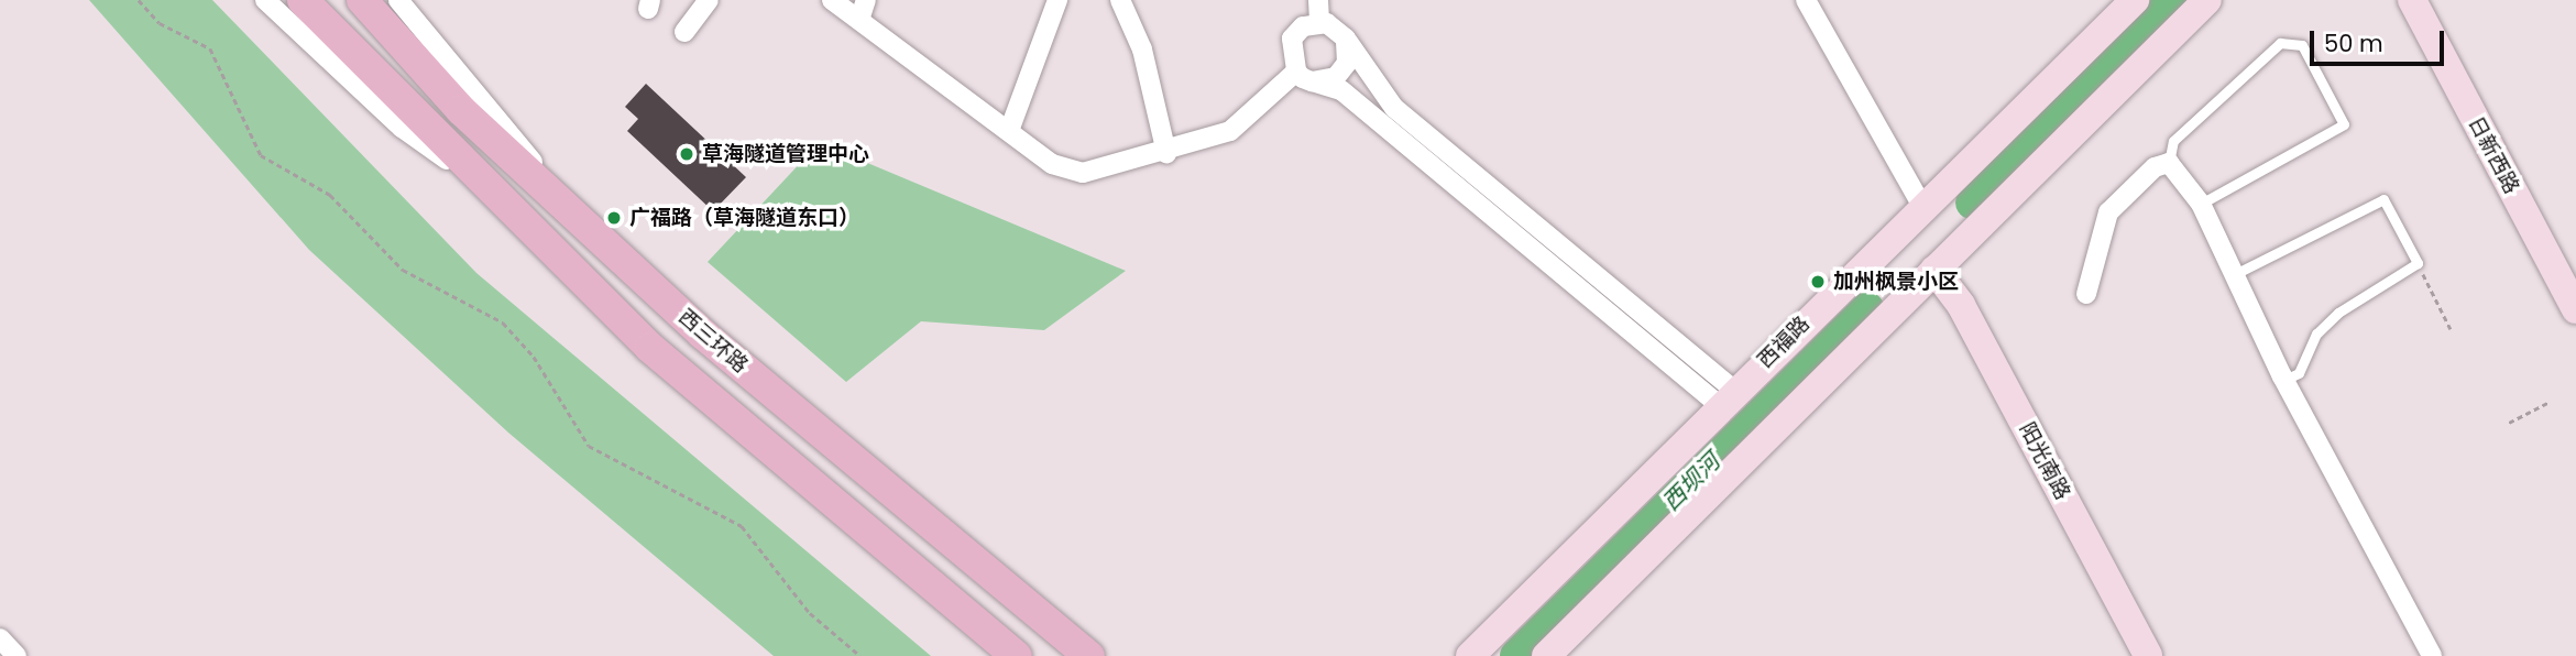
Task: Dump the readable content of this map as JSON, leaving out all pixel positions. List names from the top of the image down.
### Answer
{
  "streets": {
    "main road": [
      "日新西路",
      "西三环路",
      "西福路",
      "阳光南路"
    ]
  },
  "water": ["西坝河"],
  "places": ["草海隧道管理中心", "广福路（草海隧道东口）", "加州枫景小区"],
  "scale_bar": "50 m"
}
